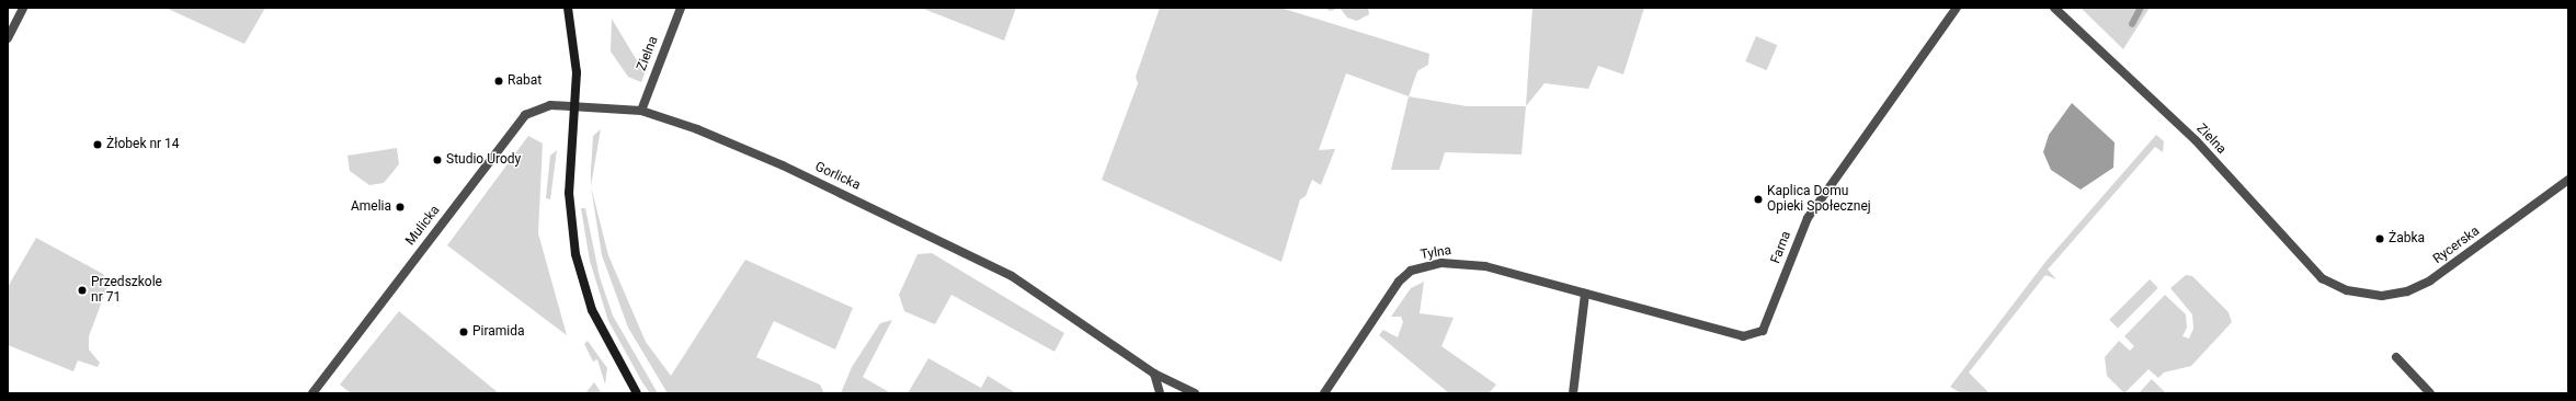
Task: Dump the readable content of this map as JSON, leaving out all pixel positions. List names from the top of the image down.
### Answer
{
  "streets": {
    "street": [
      "Zielna",
      "Gorlicka",
      "Mulicka",
      "Rycerska",
      "Farna",
      "Tylna"
    ]
  },
  "crossings": [
    ["Zielna", "Gorlicka"],
    ["Zielna", "Rycerska"],
    ["Gorlicka", "Mulicka"],
    ["Farna", "Tylna"]
  ],
  "places": [
    "Rabat",
    "Żłobek nr 14",
    "Studio Urody",
    "Kaplica Domu Opieki Społecznej",
    "Amelia",
    "Żabka",
    "Przedszkole nr 71",
    "Piramida"
  ]
}
